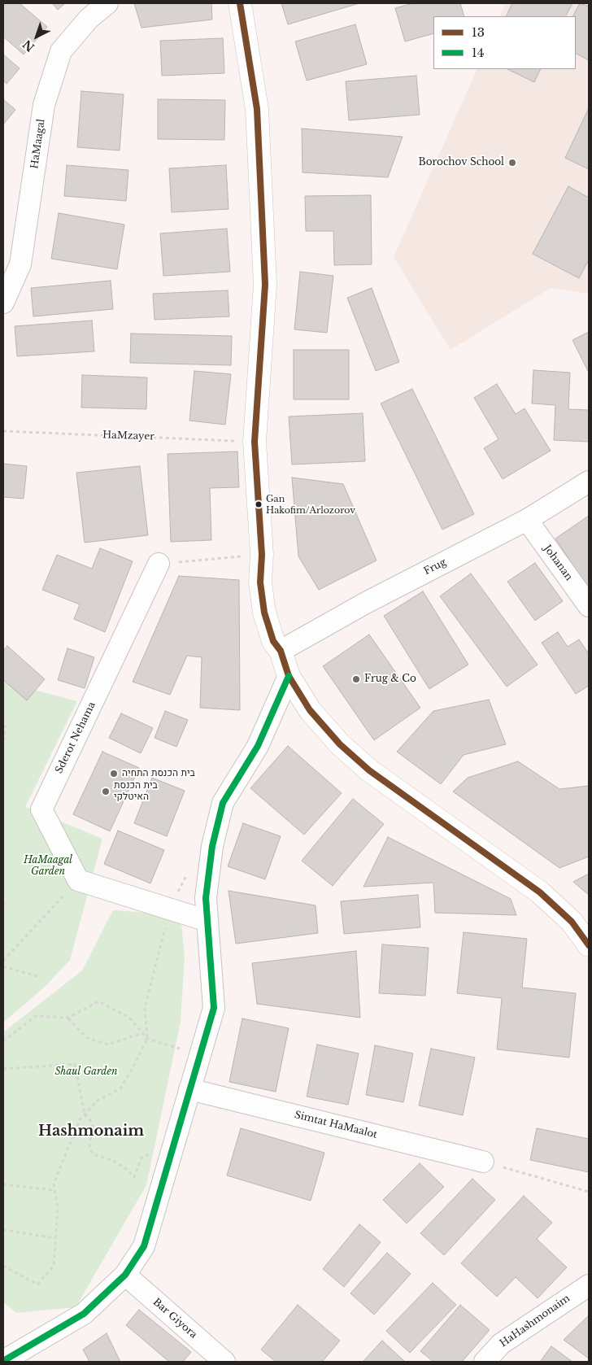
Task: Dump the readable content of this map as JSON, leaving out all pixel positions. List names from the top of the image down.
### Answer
{
  "streets": {
    "street": [
      "HaMaagal",
      "Johanan",
      "Frug",
      "Sderot Nehama",
      "Simtat HaMaalot",
      "Bar Giyora",
      "HaHashmonaim"
    ],
    "path": ["HaMzayer"]
  },
  "crossings": [
    ["Johanan", "Frug"]
  ],
  "districts": ["Hashmonaim"],
  "parks": ["HaMaagal Garden", "Shaul Garden"],
  "places": [
    "Borochov School",
    "Gan Hakofim/Arlozorov",
    "Frug & Co",
    "בית הכנסת התחיה",
    "בית הכנסת האיטלקי"
  ],
  "lines": ["transit line 13", "transit line 14"],
  "legend": ["13", "14"],
  "north": "bottom left"
}
